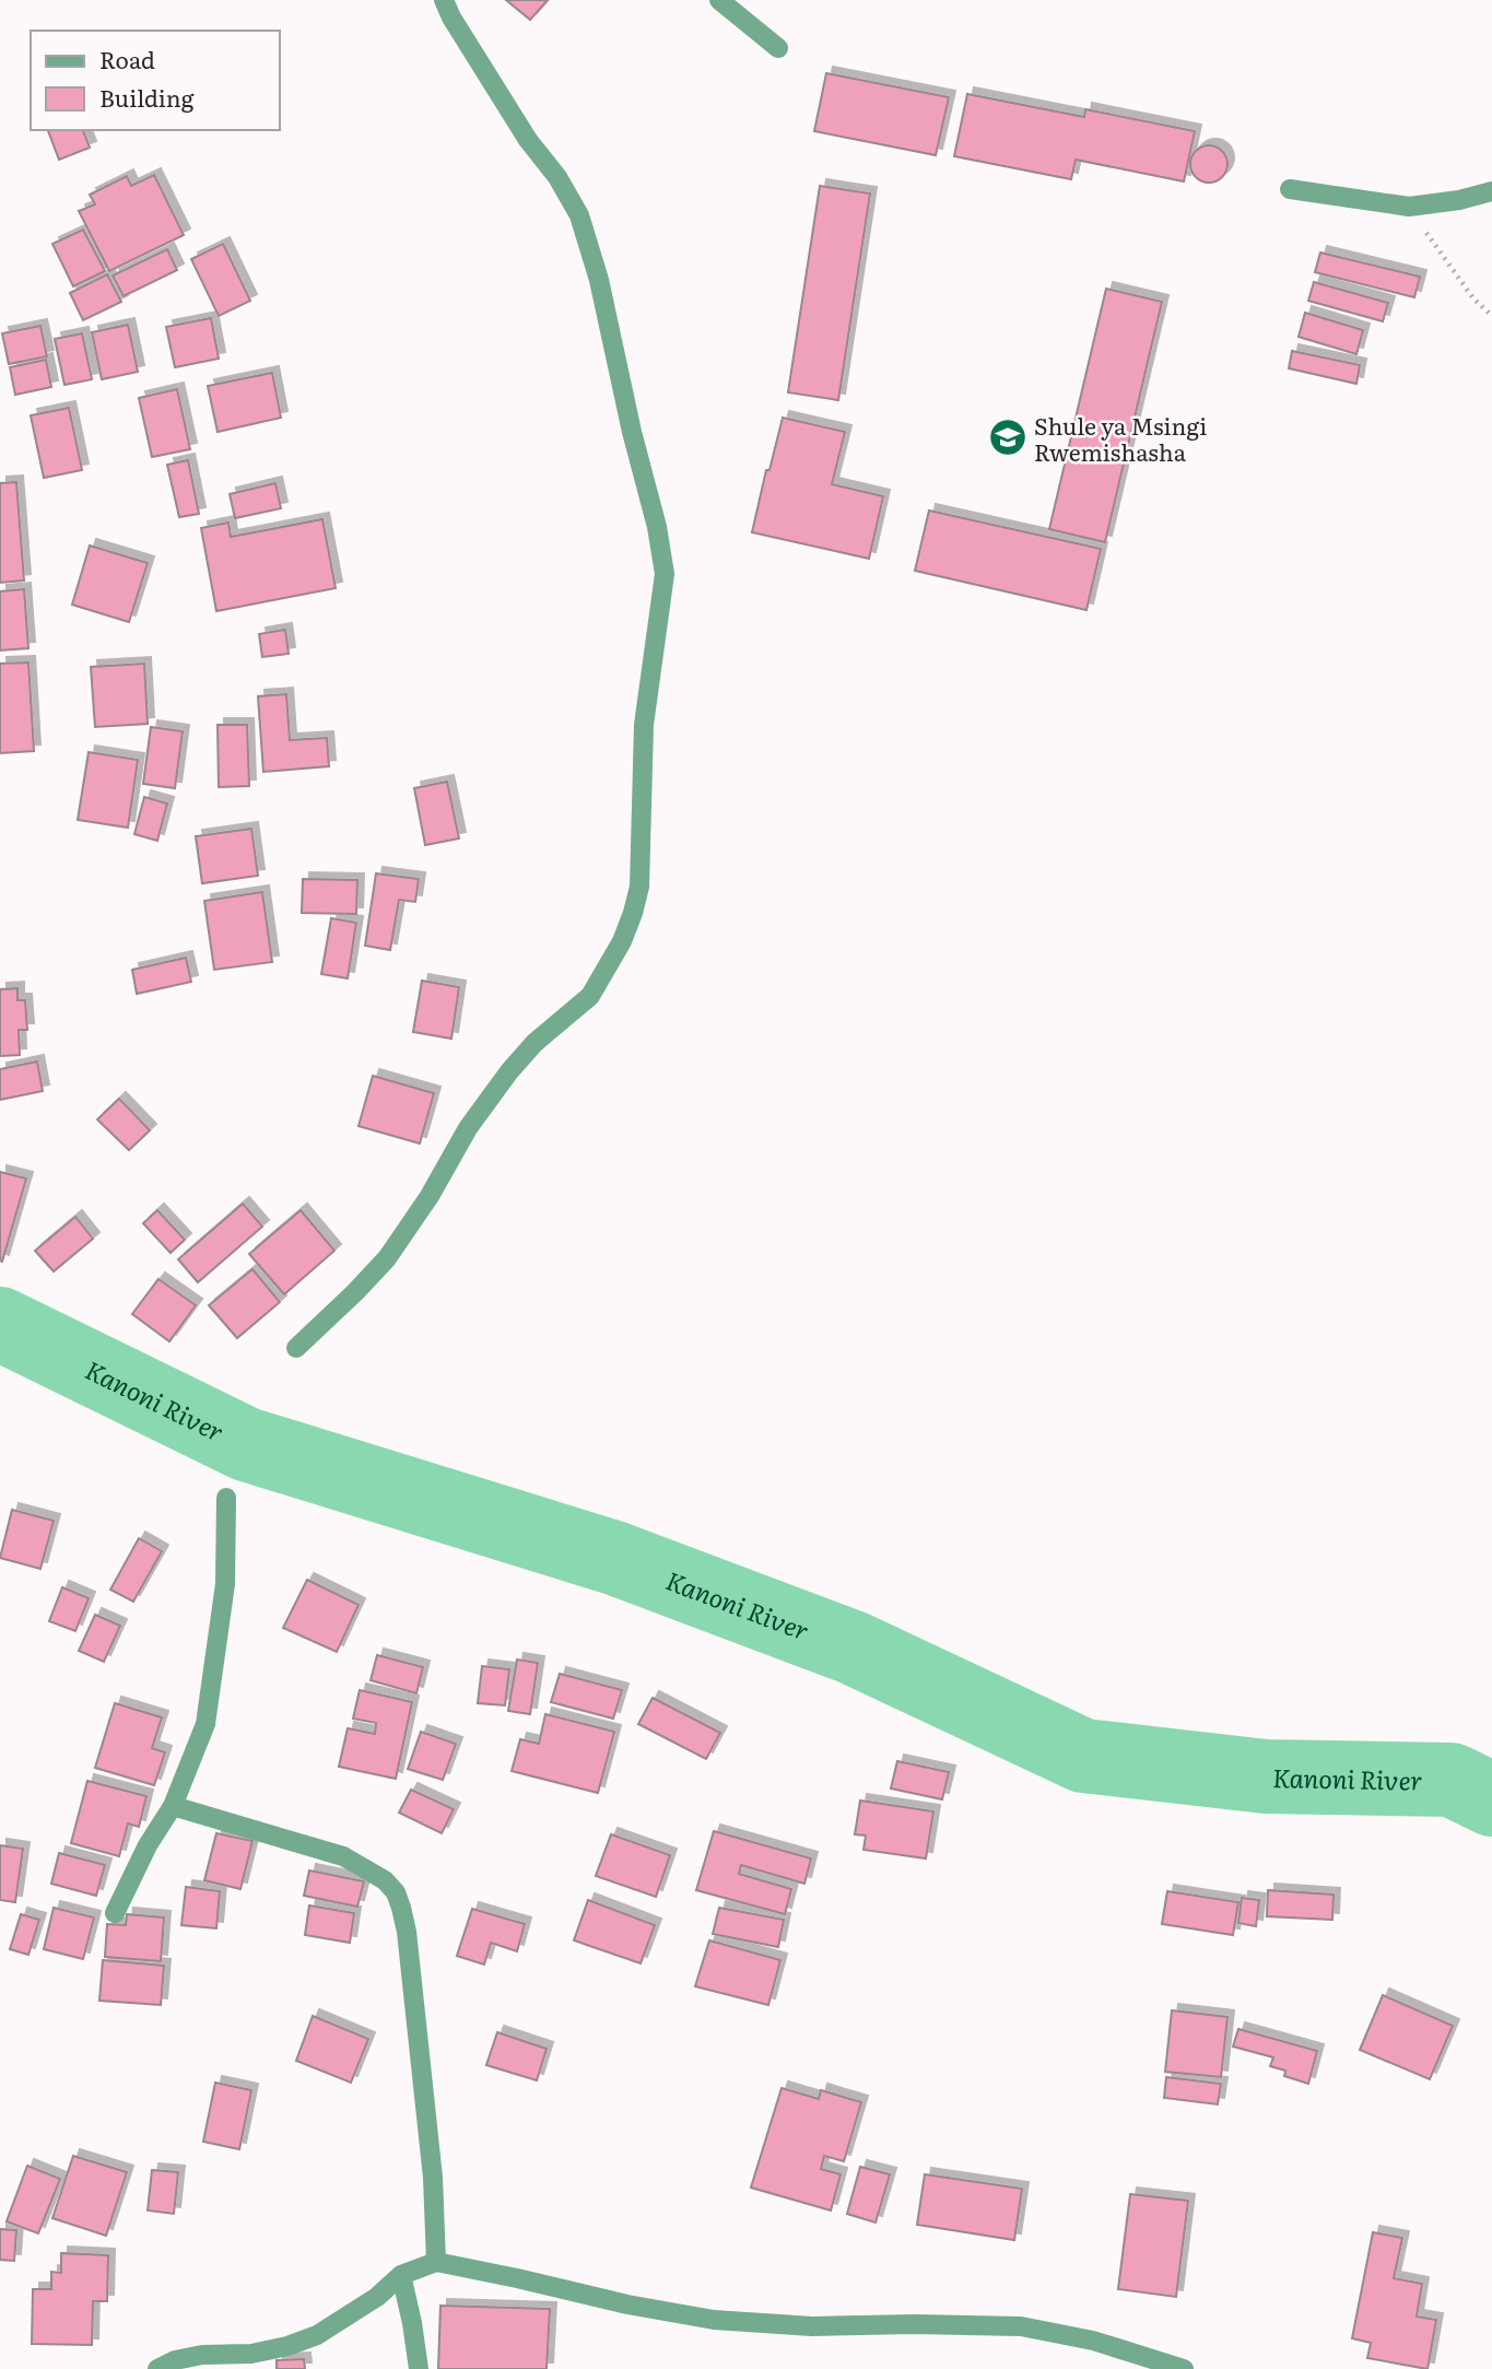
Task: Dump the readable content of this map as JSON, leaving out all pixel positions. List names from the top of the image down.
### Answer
{
  "water": ["Kanoni River"],
  "places": {
    "school or university": ["Shule ya Msingi Rwemishasha"]
  },
  "legend": ["Road", "Building"]
}
